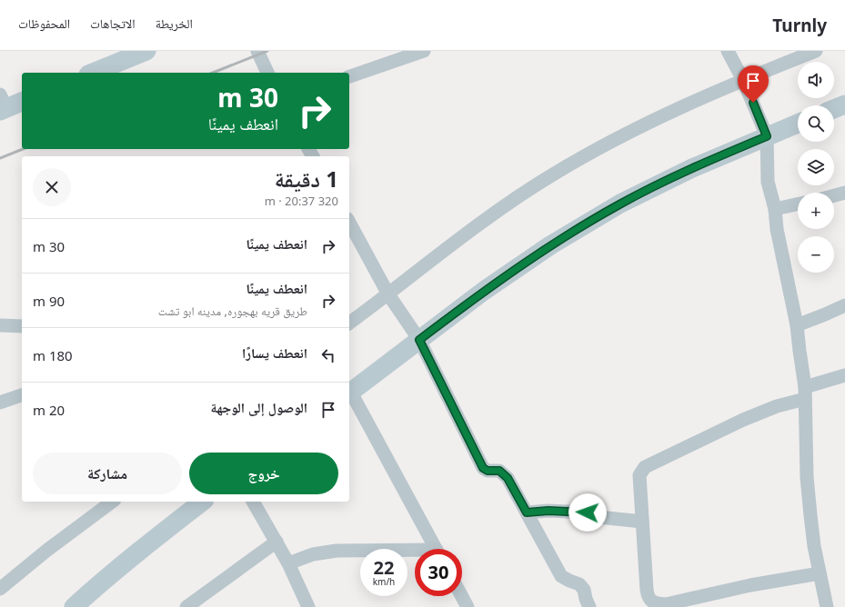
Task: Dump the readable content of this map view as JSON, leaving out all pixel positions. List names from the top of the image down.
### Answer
{
  "page": {
    "header": "Turnly",
    "nav": ["الخريطة", "الاتجاهات", "المحفوظات"],
    "map_buttons": ["+", "−"],
    "turn": ["30 m", "انعطف يمينًا"],
    "heading": ["1 دقيقة", "320 m · 20:37"],
    "list": [
      {
        "name": "انعطف يمينًا",
        "value": "30 m"
      },
      {
        "name": "انعطف يمينًا",
        "note": "طريق قريه بهجوره, مدينه ابو تشت",
        "value": "90 m"
      },
      {
        "name": "انعطف يسارًا",
        "value": "180 m"
      },
      {
        "name": "الوصول إلى الوجهة",
        "value": "20 m"
      }
    ],
    "buttons": ["خروج", "مشاركة"],
    "speed": "22 km/h",
    "limit": "30"
  }
}
